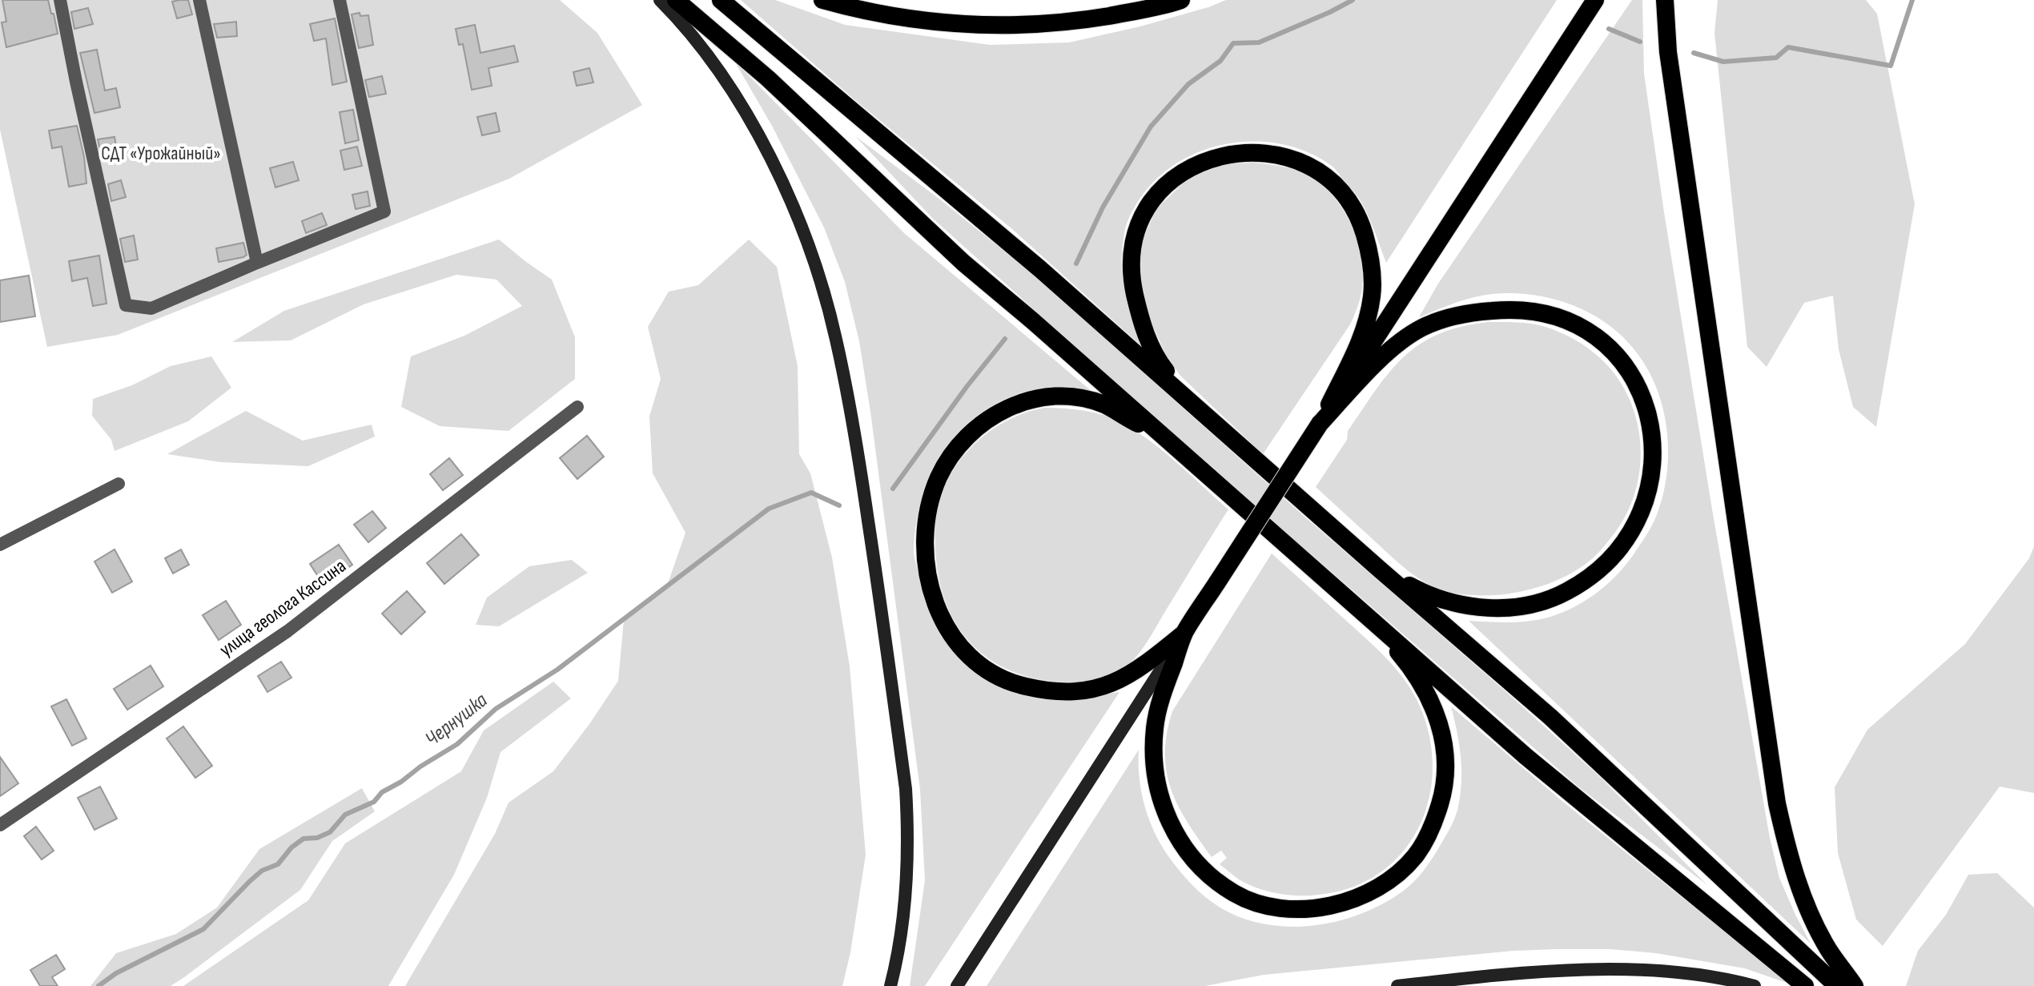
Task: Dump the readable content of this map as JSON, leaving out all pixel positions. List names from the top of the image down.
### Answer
{
  "streets": {
    "street": ["улица геолога Кассина"]
  },
  "water": ["Чернушка"],
  "parks": ["СДТ «Урожайный»"]
}
